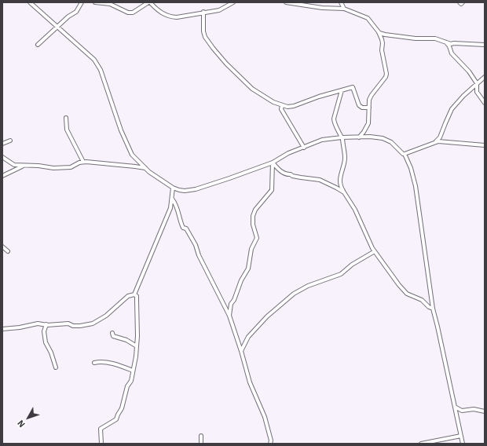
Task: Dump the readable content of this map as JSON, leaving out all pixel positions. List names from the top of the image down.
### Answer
{
  "north": "bottom left"
}
